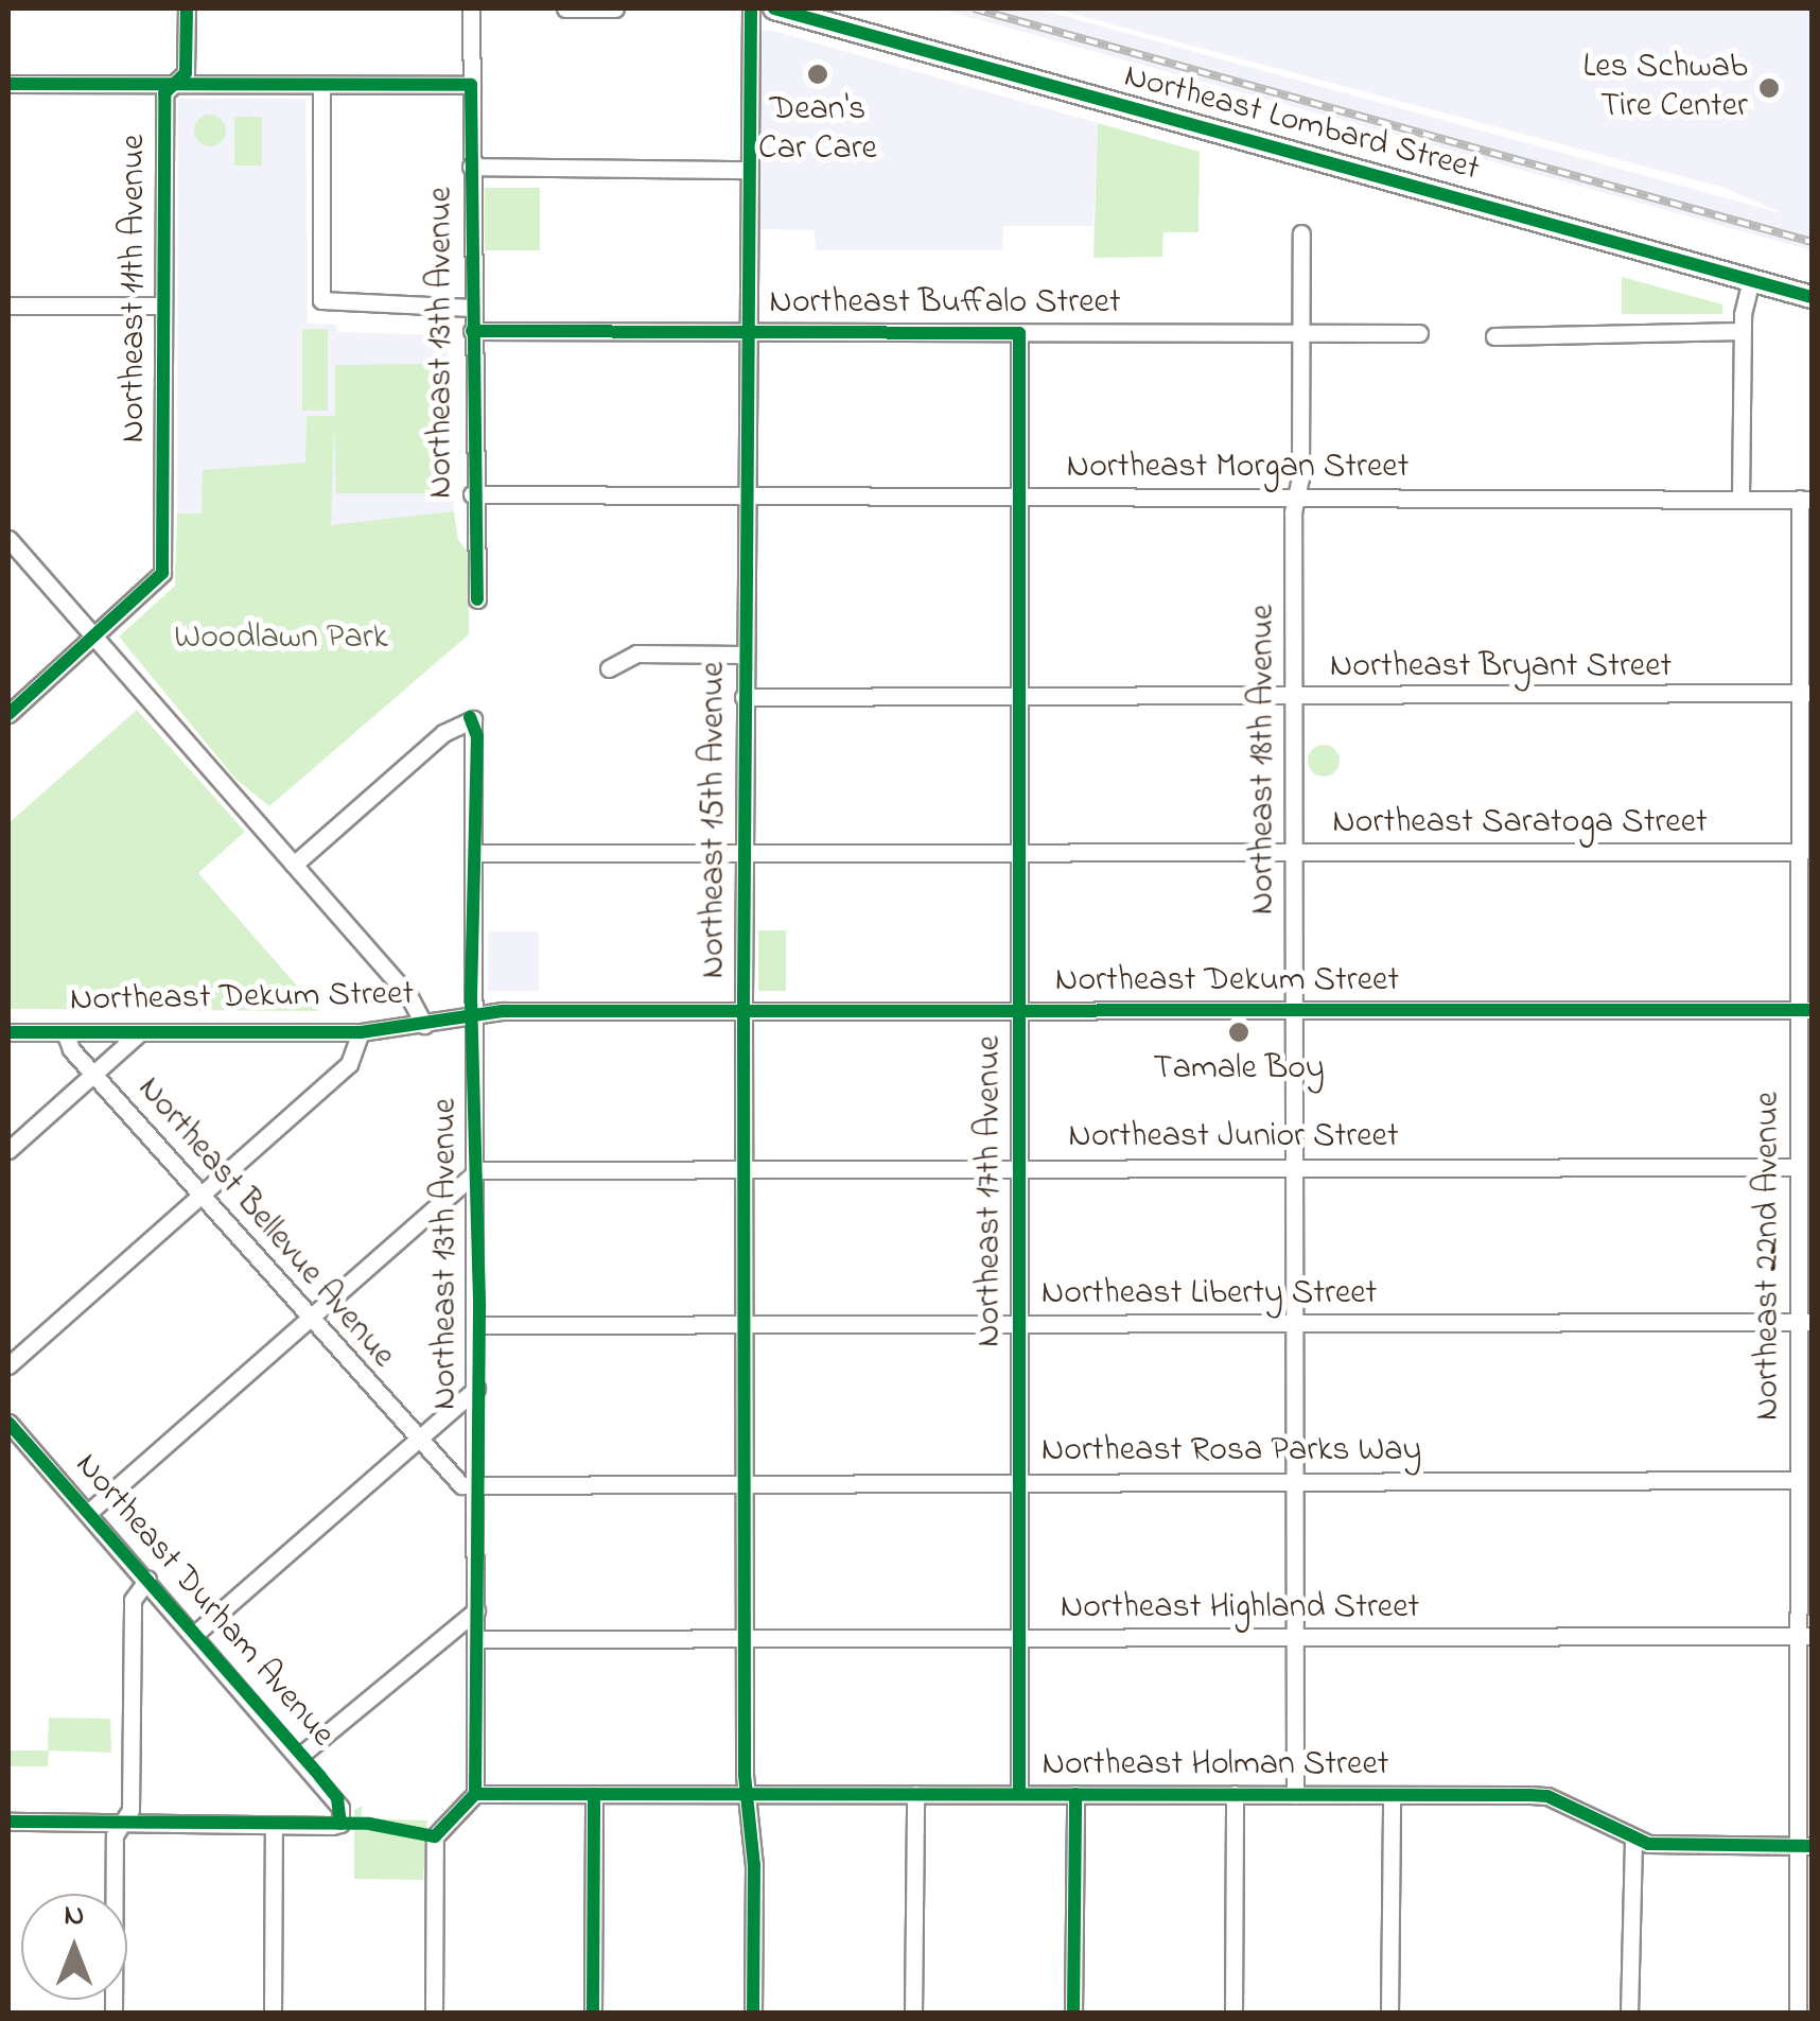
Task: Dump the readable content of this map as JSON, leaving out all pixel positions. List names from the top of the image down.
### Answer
{
  "streets": {
    "main road": ["Northeast Lombard Street"],
    "street": [
      "Northeast 11th Avenue",
      "Northeast Buffalo Street",
      "Northeast 13th Avenue",
      "Northeast Morgan Street",
      "Northeast Bryant Street",
      "Northeast 18th Avenue",
      "Northeast 15th Avenue",
      "Northeast Saratoga Street",
      "Northeast Dekum Street",
      "Northeast Junior Street",
      "Northeast 17th Avenue",
      "Northeast Bellevue Avenue",
      "Northeast 22nd Avenue",
      "Northeast Liberty Street",
      "Northeast Rosa Parks Way",
      "Northeast Durham Avenue",
      "Northeast Highland Street",
      "Northeast Holman Street"
    ]
  },
  "crossings": [
    ["Northeast Buffalo Street", "Northeast 13th Avenue"],
    ["Northeast Buffalo Street", "Northeast 18th Avenue"],
    ["Northeast Buffalo Street", "Northeast 15th Avenue"],
    ["Northeast Buffalo Street", "Northeast 17th Avenue"],
    ["Northeast 13th Avenue", "Northeast Morgan Street"],
    ["Northeast 13th Avenue", "Northeast Saratoga Street"],
    ["Northeast 13th Avenue", "Northeast Dekum Street"],
    ["Northeast 13th Avenue", "Northeast Junior Street"],
    ["Northeast 13th Avenue", "Northeast Bellevue Avenue"],
    ["Northeast 13th Avenue", "Northeast Liberty Street"],
    ["Northeast 13th Avenue", "Northeast Rosa Parks Way"],
    ["Northeast 13th Avenue", "Northeast Highland Street"],
    ["Northeast 13th Avenue", "Northeast Holman Street"],
    ["Northeast Morgan Street", "Northeast 18th Avenue"],
    ["Northeast Morgan Street", "Northeast 15th Avenue"],
    ["Northeast Morgan Street", "Northeast 17th Avenue"],
    ["Northeast Morgan Street", "Northeast 22nd Avenue"],
    ["Northeast Bryant Street", "Northeast 18th Avenue"],
    ["Northeast Bryant Street", "Northeast 15th Avenue"],
    ["Northeast Bryant Street", "Northeast 17th Avenue"],
    ["Northeast Bryant Street", "Northeast 22nd Avenue"],
    ["Northeast 18th Avenue", "Northeast Saratoga Street"],
    ["Northeast 18th Avenue", "Northeast Dekum Street"],
    ["Northeast 18th Avenue", "Northeast Junior Street"],
    ["Northeast 18th Avenue", "Northeast Liberty Street"],
    ["Northeast 18th Avenue", "Northeast Rosa Parks Way"],
    ["Northeast 18th Avenue", "Northeast Highland Street"],
    ["Northeast 18th Avenue", "Northeast Holman Street"],
    ["Northeast 15th Avenue", "Northeast Saratoga Street"],
    ["Northeast 15th Avenue", "Northeast Dekum Street"],
    ["Northeast 15th Avenue", "Northeast Junior Street"],
    ["Northeast 15th Avenue", "Northeast Liberty Street"],
    ["Northeast 15th Avenue", "Northeast Rosa Parks Way"],
    ["Northeast 15th Avenue", "Northeast Highland Street"],
    ["Northeast 15th Avenue", "Northeast Holman Street"],
    ["Northeast Saratoga Street", "Northeast 17th Avenue"],
    ["Northeast Saratoga Street", "Northeast 22nd Avenue"],
    ["Northeast Dekum Street", "Northeast 17th Avenue"],
    ["Northeast Dekum Street", "Northeast Bellevue Avenue"],
    ["Northeast Dekum Street", "Northeast 22nd Avenue"],
    ["Northeast Junior Street", "Northeast 17th Avenue"],
    ["Northeast Junior Street", "Northeast 22nd Avenue"],
    ["Northeast 17th Avenue", "Northeast Liberty Street"],
    ["Northeast 17th Avenue", "Northeast Rosa Parks Way"],
    ["Northeast 17th Avenue", "Northeast Highland Street"],
    ["Northeast 17th Avenue", "Northeast Holman Street"],
    ["Northeast Bellevue Avenue", "Northeast Rosa Parks Way"],
    ["Northeast 22nd Avenue", "Northeast Liberty Street"],
    ["Northeast 22nd Avenue", "Northeast Rosa Parks Way"],
    ["Northeast 22nd Avenue", "Northeast Highland Street"],
    ["Northeast 22nd Avenue", "Northeast Holman Street"]
  ],
  "parks": ["Woodlawn Park"],
  "places": ["Dean's Car Care", "Les Schwab Tire Center", "Tamale Boy"],
  "north": "top"
}
